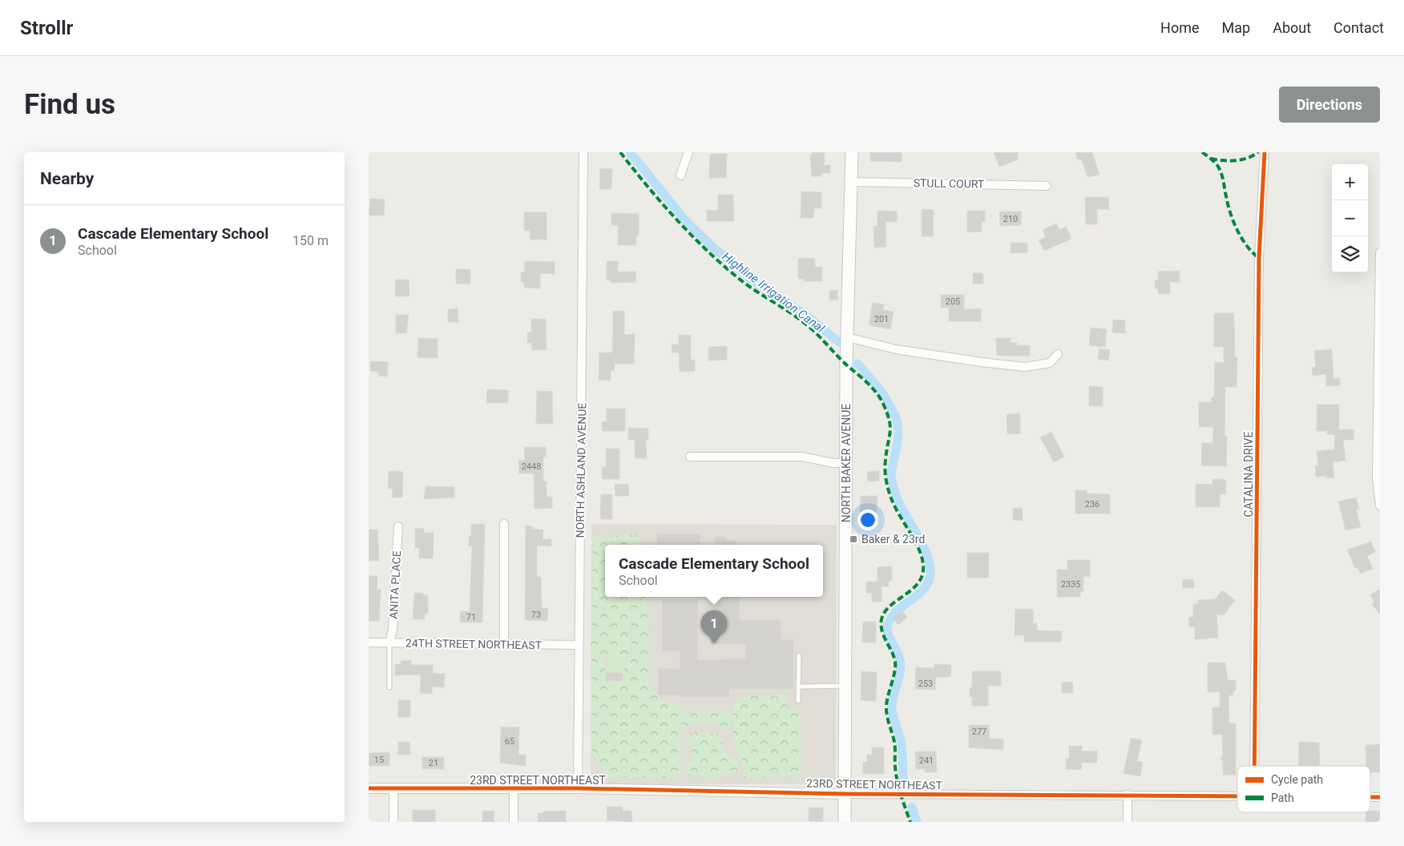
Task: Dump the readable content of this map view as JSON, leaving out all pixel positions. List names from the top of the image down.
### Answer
{
  "streets": {
    "main road": ["NORTH BAKER AVENUE"],
    "street": [
      "STULL COURT",
      "NORTH ASHLAND AVENUE",
      "CATALINA DRIVE",
      "ANITA PLACE",
      "24TH STREET NORTHEAST",
      "23RD STREET NORTHEAST"
    ]
  },
  "crossings": [
    ["STULL COURT", "NORTH BAKER AVENUE"],
    ["NORTH BAKER AVENUE", "23RD STREET NORTHEAST"],
    ["NORTH ASHLAND AVENUE", "24TH STREET NORTHEAST"],
    ["NORTH ASHLAND AVENUE", "23RD STREET NORTHEAST"],
    ["ANITA PLACE", "24TH STREET NORTHEAST"]
  ],
  "water": ["Highline Irrigation Canal"],
  "places": {
    "transit": ["Baker & 23rd"]
  },
  "house_numbers": [
    "210",
    "205",
    "201",
    "2448",
    "236",
    "2335",
    "73",
    "71",
    "253",
    "277",
    "65",
    "15",
    "241",
    "21"
  ],
  "legend": ["Cycle path", "Path"],
  "page": {
    "header": "Strollr",
    "nav": [
      "Home",
      "Map",
      "About",
      "Contact"
    ],
    "buttons": "Directions",
    "title": "Find us",
    "heading": "Nearby",
    "map_buttons": ["+", "−"],
    "list": [
      {
        "mark": "1",
        "name": "Cascade Elementary School",
        "note": "School",
        "value": "150 m"
      }
    ],
    "popup": ["Cascade Elementary School", "School"],
    "pins": "1"
  }
}
